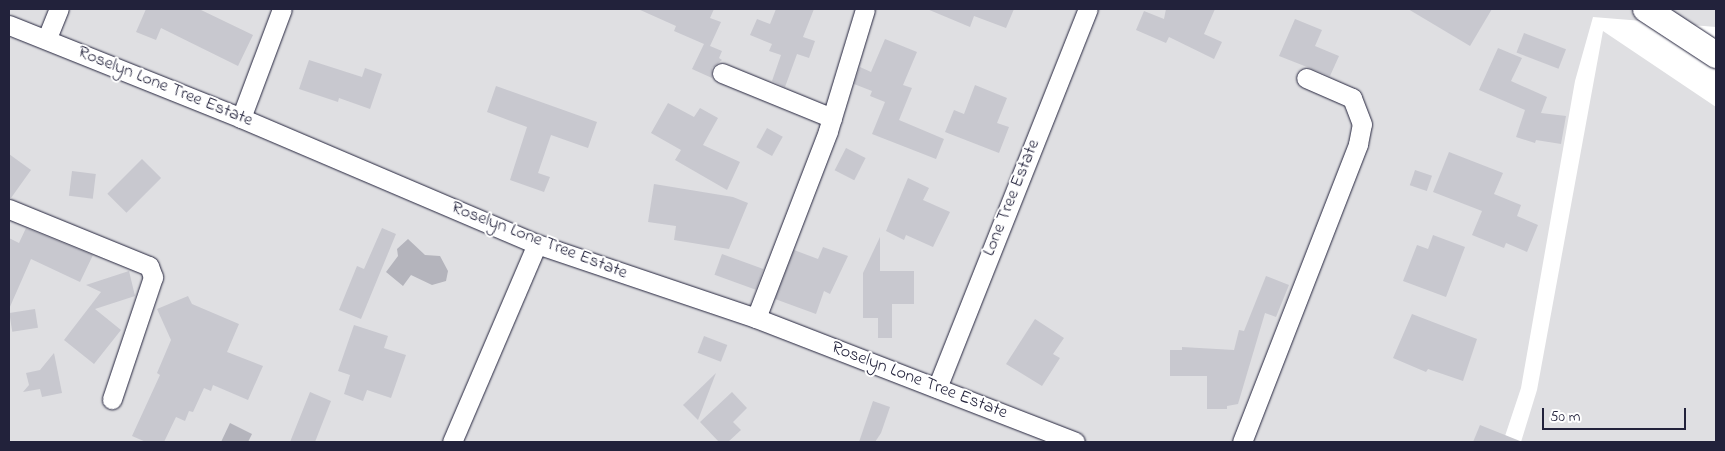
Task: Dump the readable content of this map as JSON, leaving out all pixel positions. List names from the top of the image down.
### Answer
{
  "streets": {
    "street": ["Roselyn Lone Tree Estate", "Lone Tree Estate"]
  },
  "crossings": [
    ["Roselyn Lone Tree Estate", "Lone Tree Estate"]
  ],
  "scale_bar": "50 m"
}
